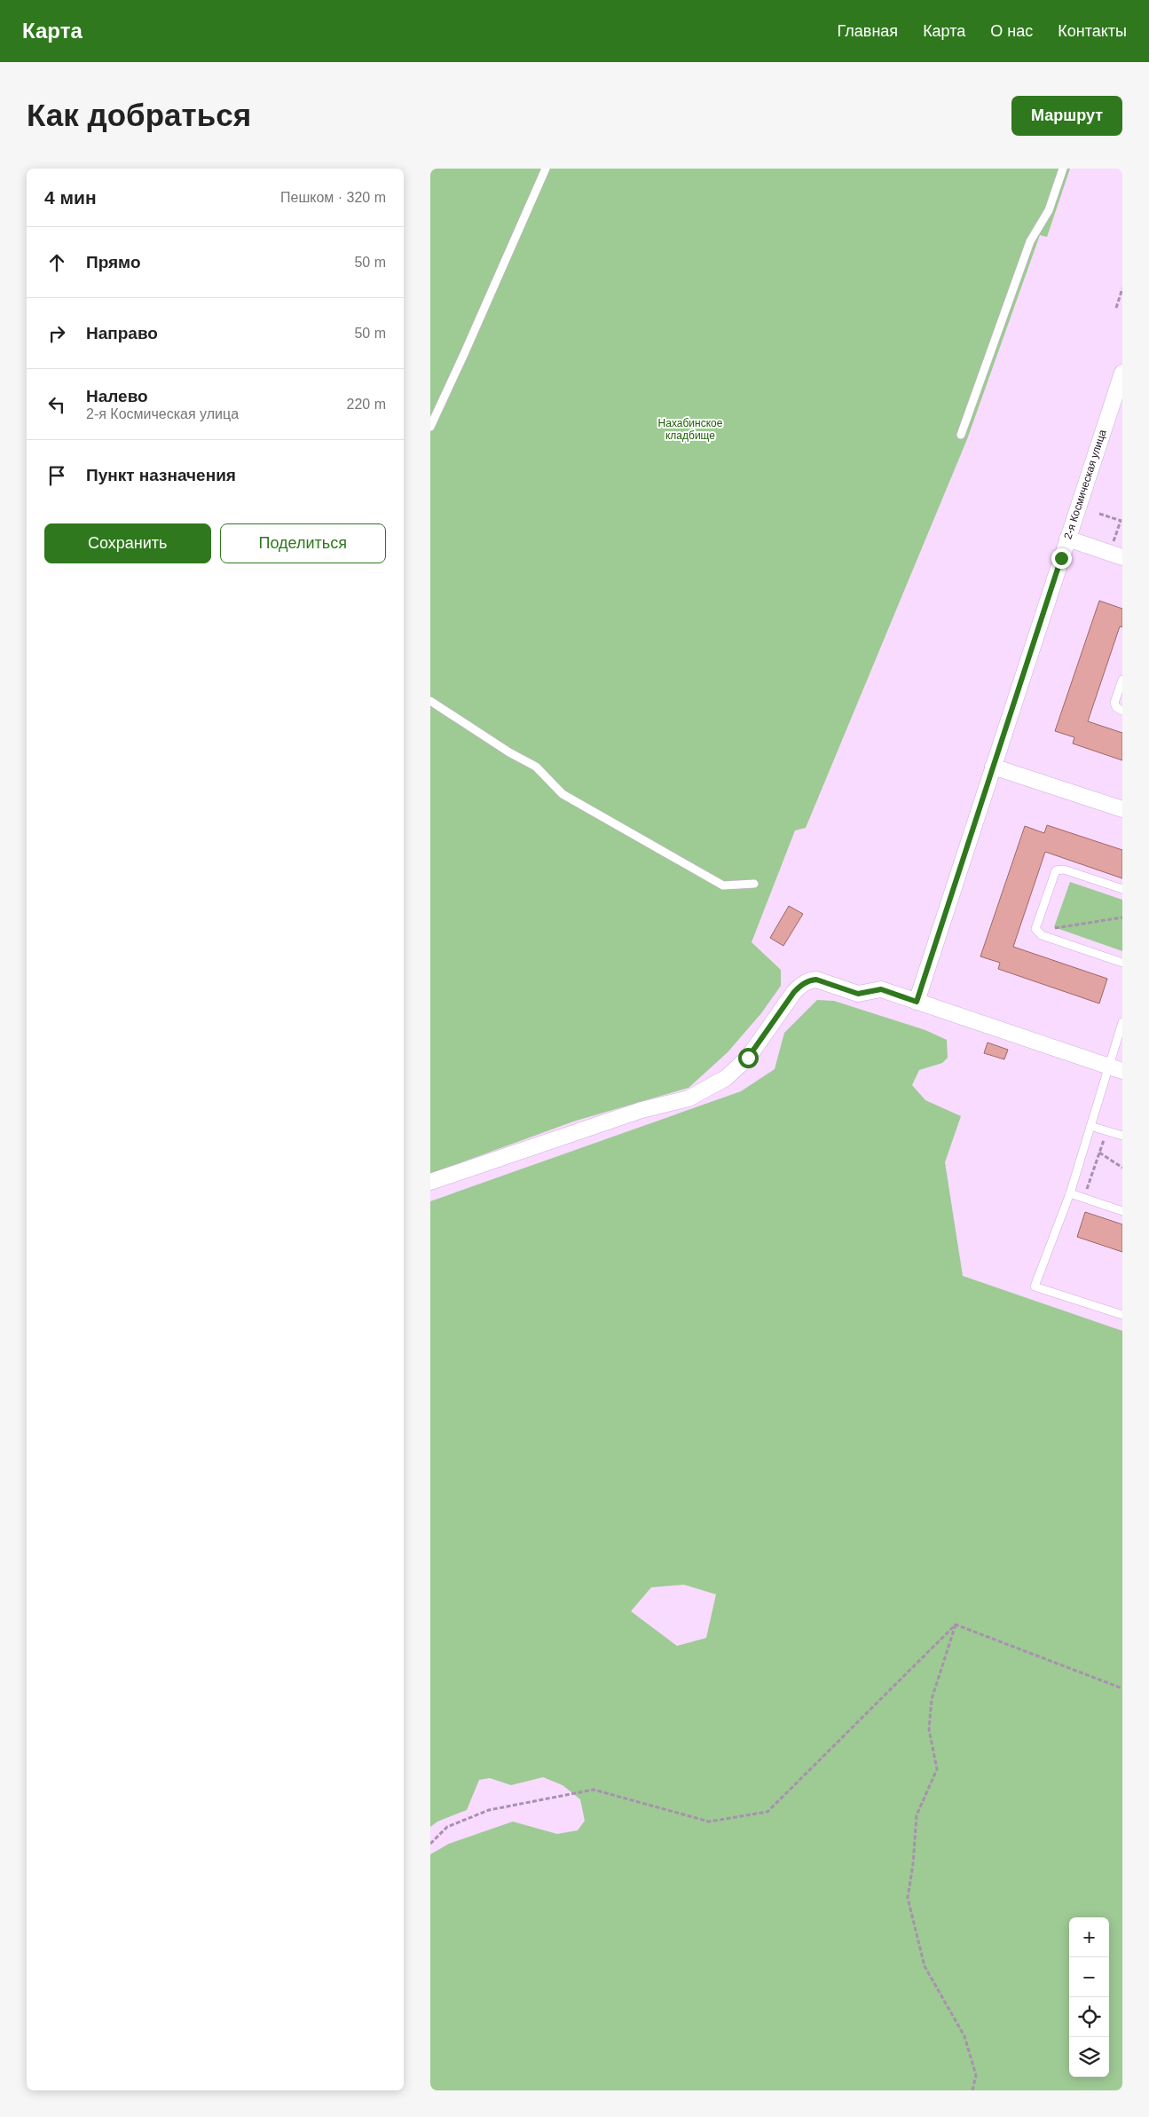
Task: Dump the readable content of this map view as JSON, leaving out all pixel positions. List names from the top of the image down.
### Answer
{
  "streets": {
    "street": ["2-я Космическая улица"]
  },
  "parks": ["Нахабинское кладбище"],
  "page": {
    "header": "Карта",
    "nav": [
      "Главная",
      "Карта",
      "О нас",
      "Контакты"
    ],
    "buttons": [
      "Маршрут",
      ["Сохранить", "Поделиться"]
    ],
    "title": "Как добраться",
    "heading": ["4 мин", "Пешком · 320 m"],
    "list": [
      ["Прямо", "50 m"],
      ["Направо", "50 m"],
      ["Налево", "2-я Космическая улица", "220 m"],
      "Пункт назначения"
    ],
    "map_buttons": ["+", "−"]
  }
}
